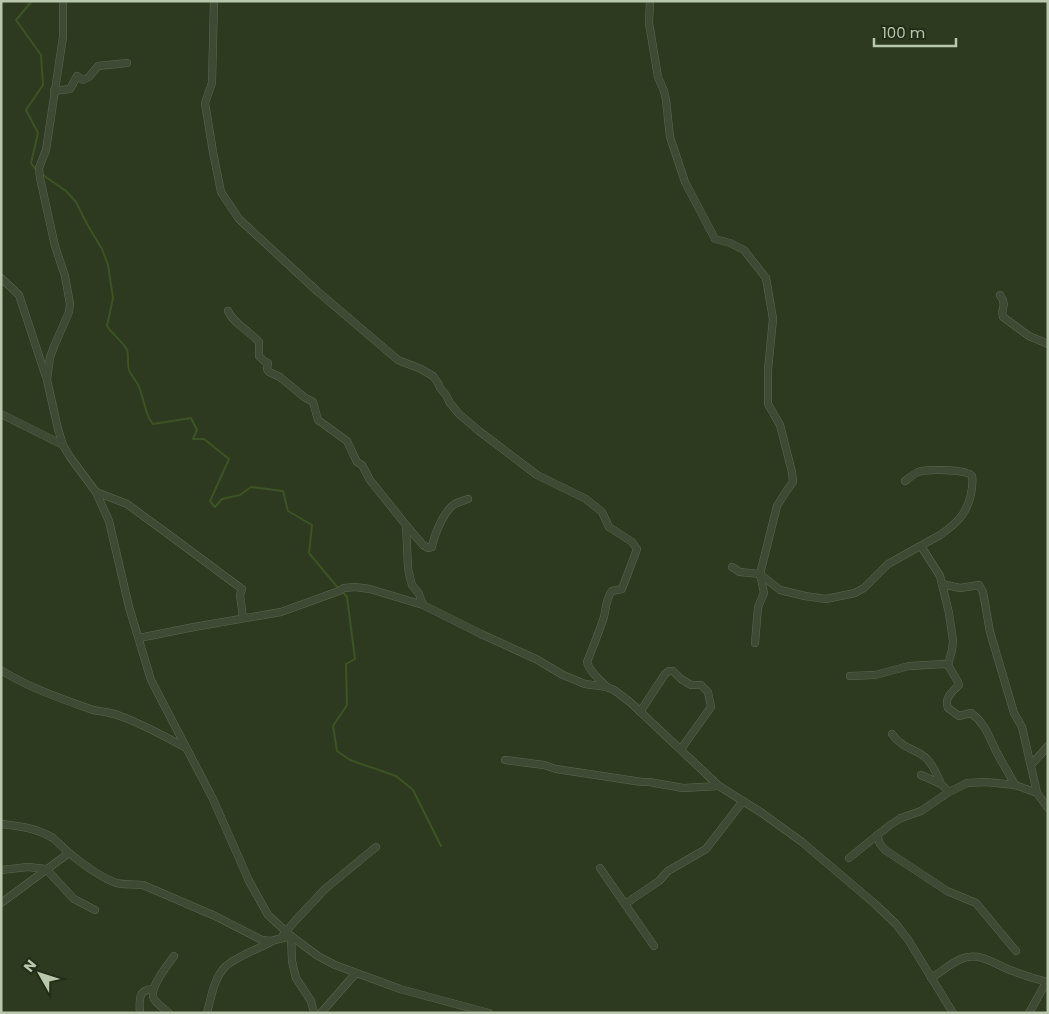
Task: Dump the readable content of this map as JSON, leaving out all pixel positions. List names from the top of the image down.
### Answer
{
  "scale_bar": "100 m",
  "north": "top left"
}
